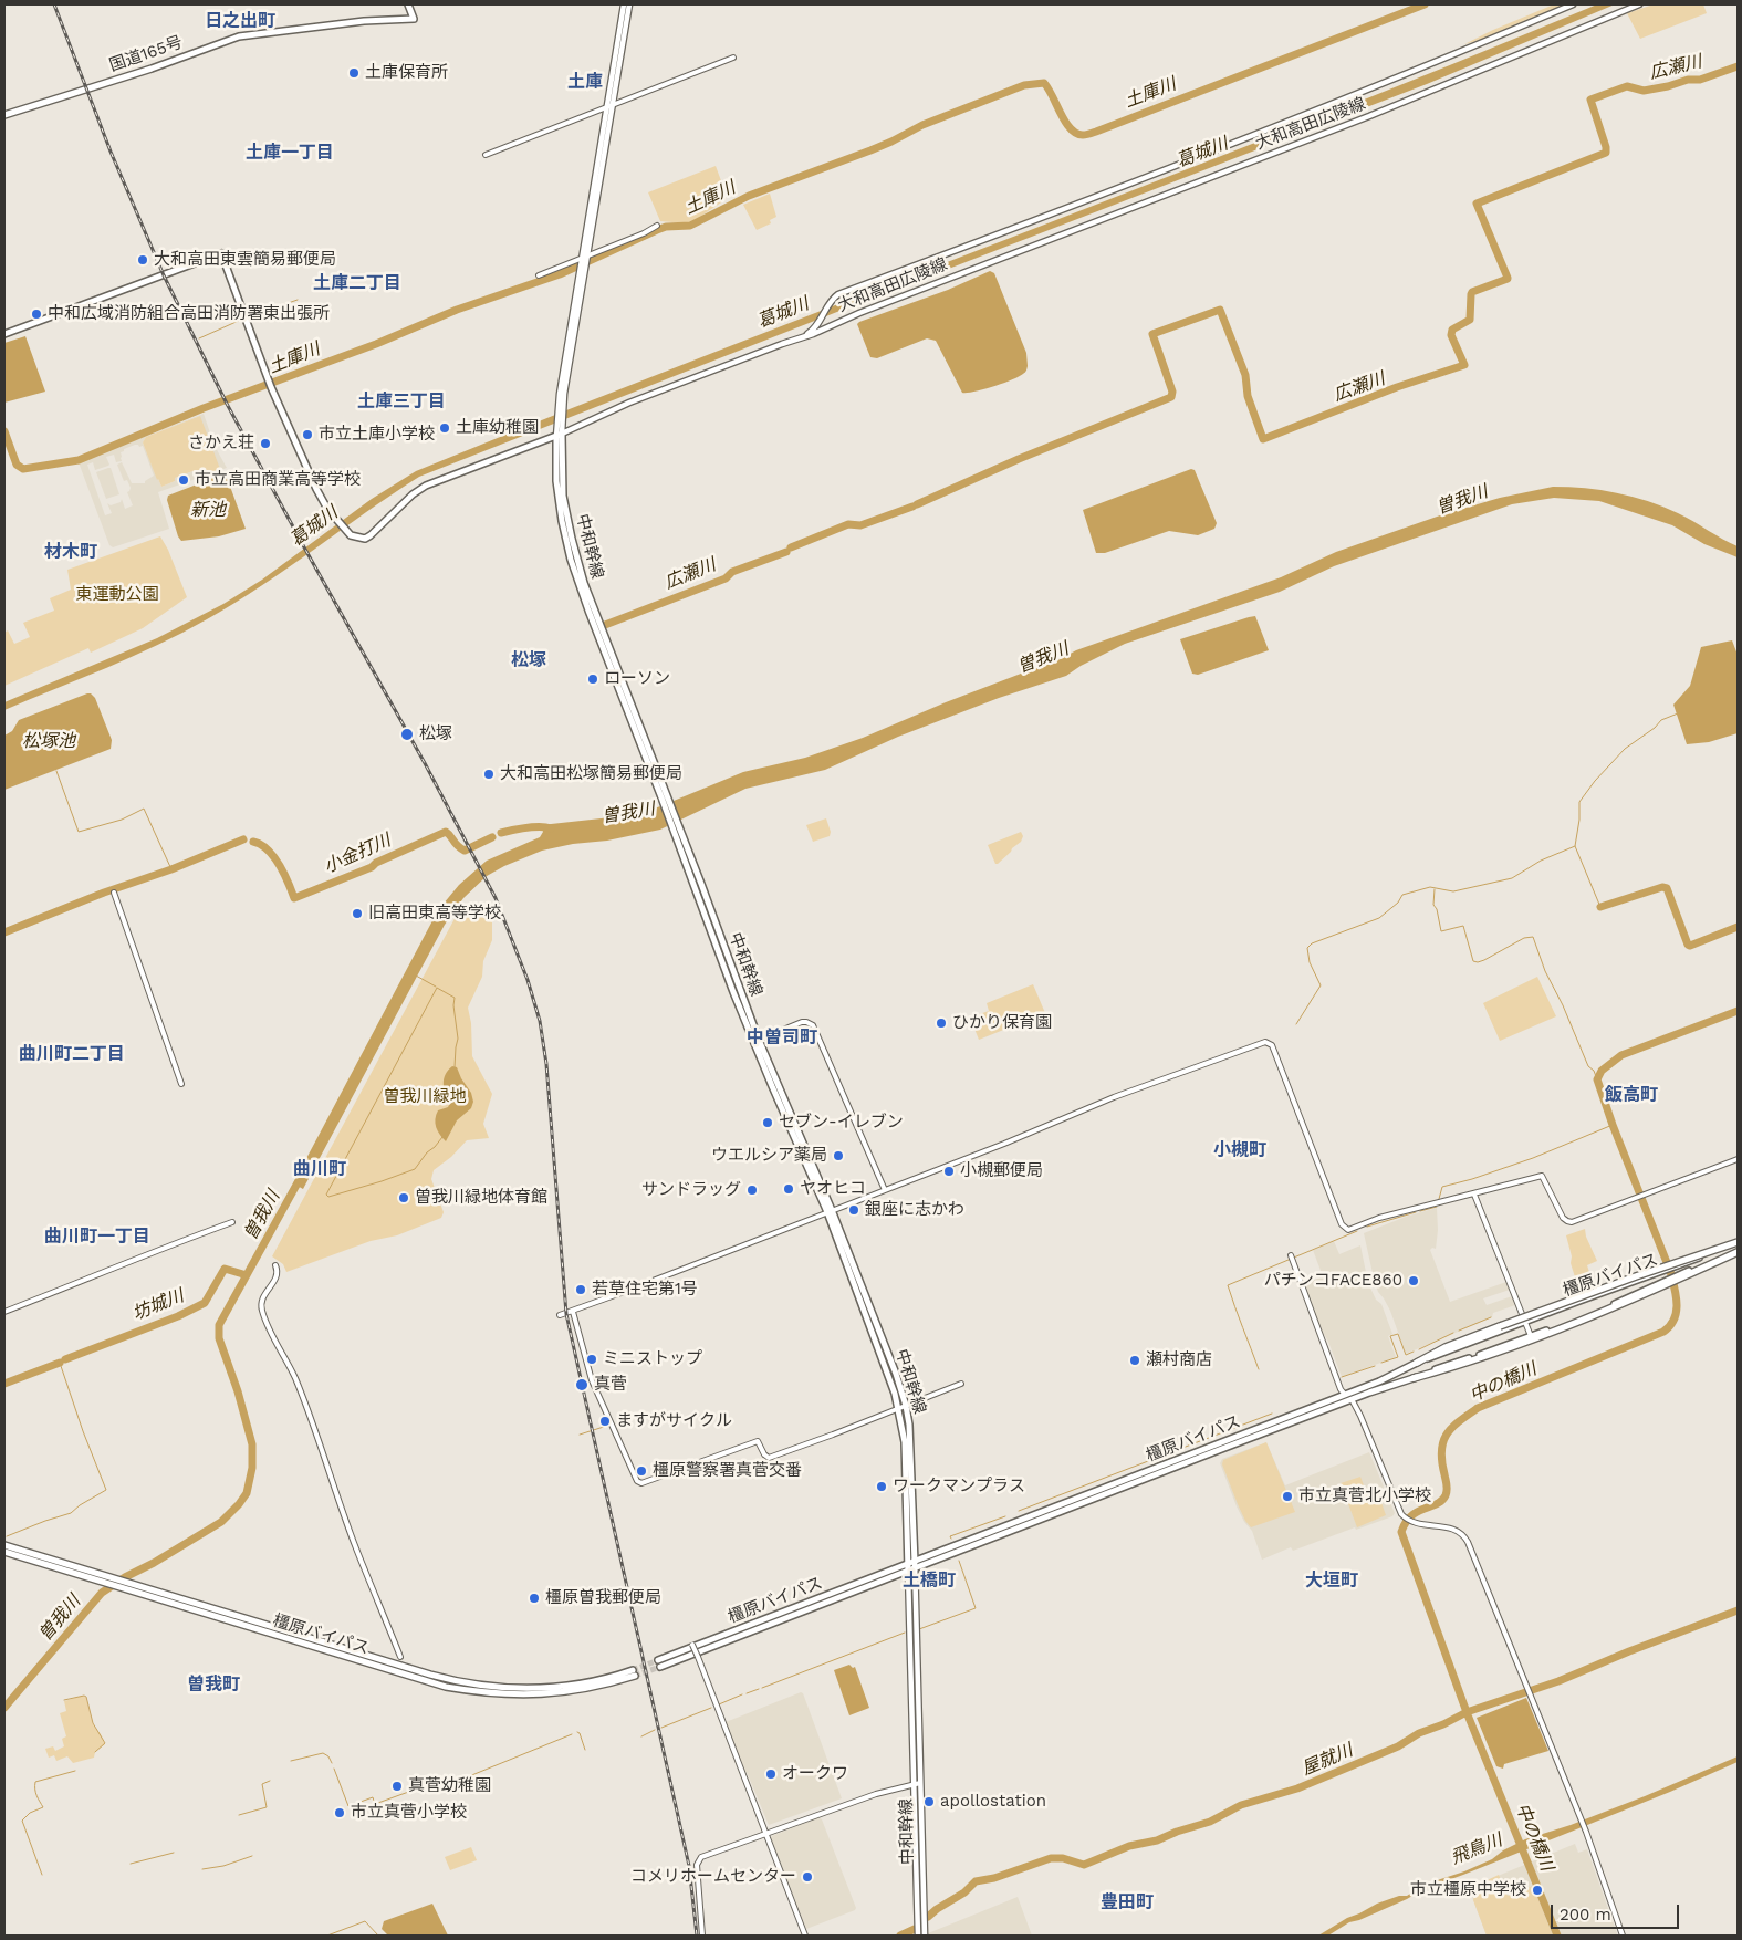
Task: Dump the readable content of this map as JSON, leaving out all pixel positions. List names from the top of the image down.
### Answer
{
  "streets": {
    "main road": [
      "国道165号",
      "大和高田広陵線",
      "中和幹線",
      "橿原バイパス"
    ]
  },
  "crossings": [
    ["大和高田広陵線", "中和幹線"],
    ["中和幹線", "橿原バイパス"]
  ],
  "districts": [
    "日之出町",
    "土庫",
    "土庫一丁目",
    "土庫二丁目",
    "土庫三丁目",
    "材木町",
    "松塚",
    "中曽司町",
    "曲川町二丁目",
    "飯高町",
    "小槻町",
    "曲川町",
    "曲川町一丁目",
    "土橋町",
    "大垣町",
    "曽我町",
    "豊田町"
  ],
  "water": [
    "広瀬川",
    "土庫川",
    "葛城川",
    "曽我川",
    "新池",
    "松塚池",
    "小金打川",
    "坊城川",
    "中の橋川",
    "屋就川",
    "飛鳥川"
  ],
  "parks": ["東運動公園", "曽我川緑地"],
  "places": [
    "土庫保育所",
    "大和高田東雲簡易郵便局",
    "中和広域消防組合高田消防署東出張所",
    "土庫幼稚園",
    "市立土庫小学校",
    "さかえ荘",
    "市立高田商業高等学校",
    "ローソン",
    "松塚",
    "大和高田松塚簡易郵便局",
    "旧高田東高等学校",
    "ひかり保育園",
    "セブン-イレブン",
    "ウエルシア薬局",
    "小槻郵便局",
    "ヤオヒコ",
    "サンドラッグ",
    "曽我川緑地体育館",
    "銀座に志かわ",
    "パチンコFACE860",
    "若草住宅第1号",
    "ミニストップ",
    "瀬村商店",
    "真菅",
    "ますがサイクル",
    "橿原警察署真菅交番",
    "ワークマンプラス",
    "市立真菅北小学校",
    "橿原曽我郵便局",
    "オークワ",
    "真菅幼稚園",
    "apollostation",
    "市立真菅小学校",
    "コメリホームセンター",
    "市立橿原中学校"
  ],
  "scale_bar": "200 m"
}
